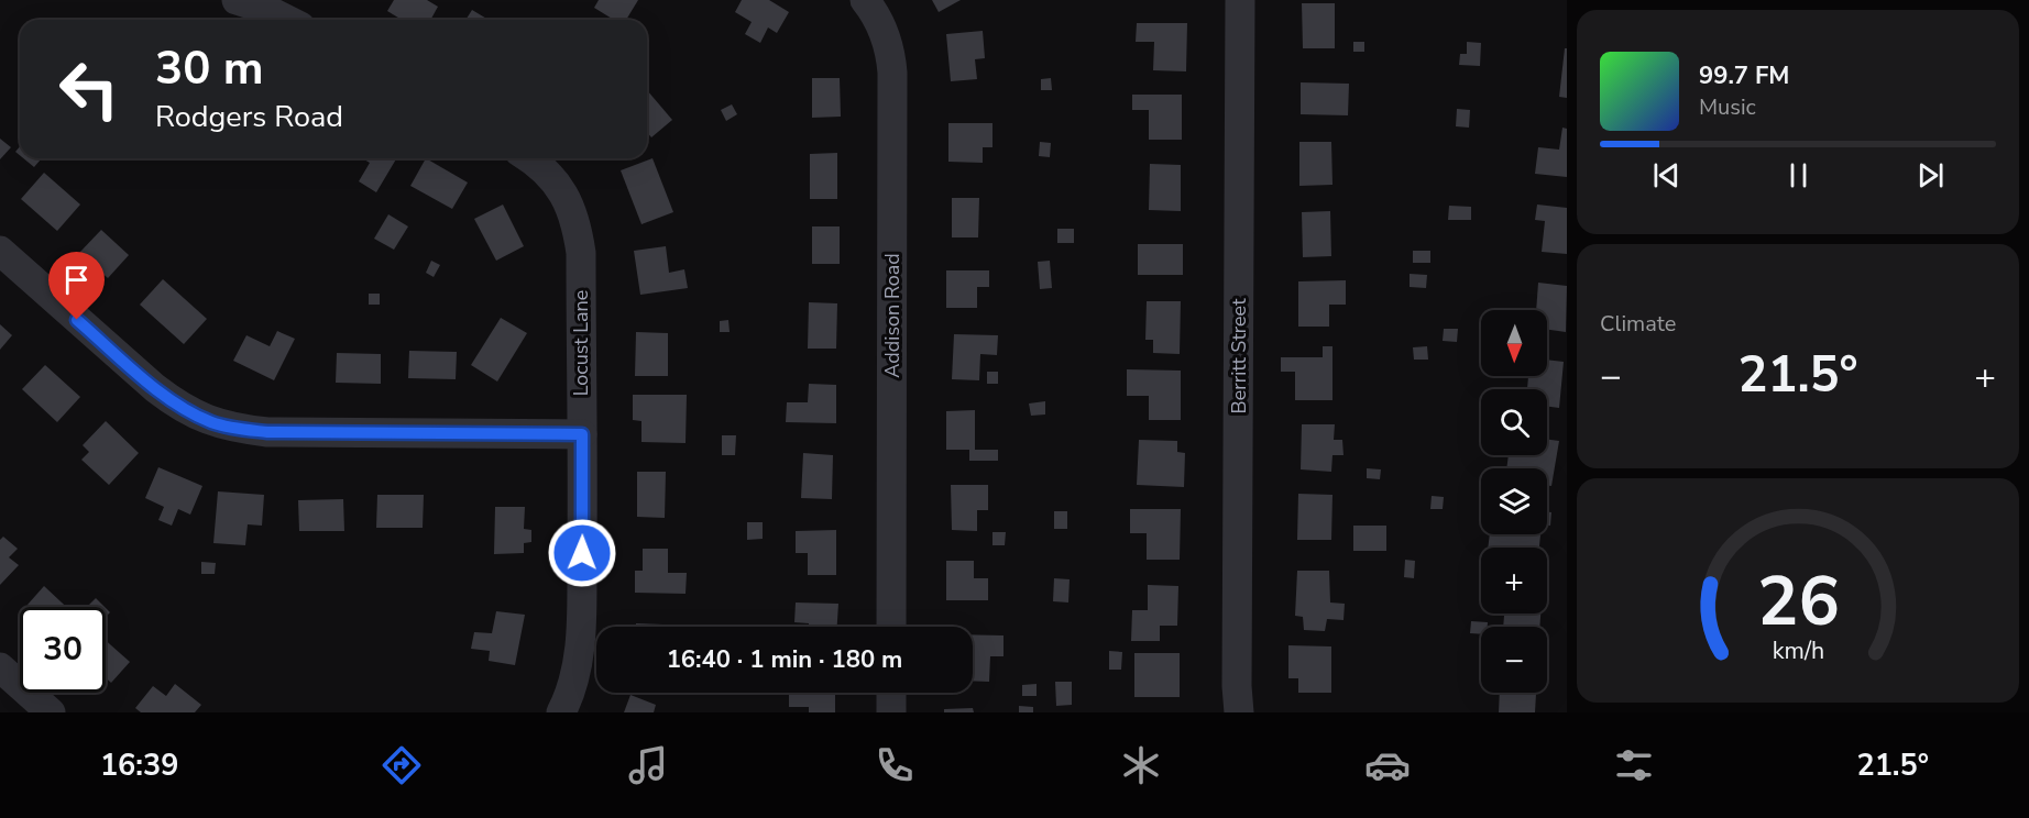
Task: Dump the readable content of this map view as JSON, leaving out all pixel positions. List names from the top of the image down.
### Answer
{
  "streets": {
    "street": ["Addison Road", "Locust Lane", "Berritt Street"]
  },
  "north": "bottom",
  "page": {
    "turn": ["30 m", "Rodgers Road"],
    "song": ["99.7 FM", "Music"],
    "tile": "Climate",
    "map_buttons": ["+", "−"],
    "heat": ["−", "21.5°", "+"],
    "limit": "30",
    "trip": "16:40 · 1 min · 180 m",
    "tabs": ["16:39", "21.5°"],
    "gauge": ["26", "km/h"]
  }
}
